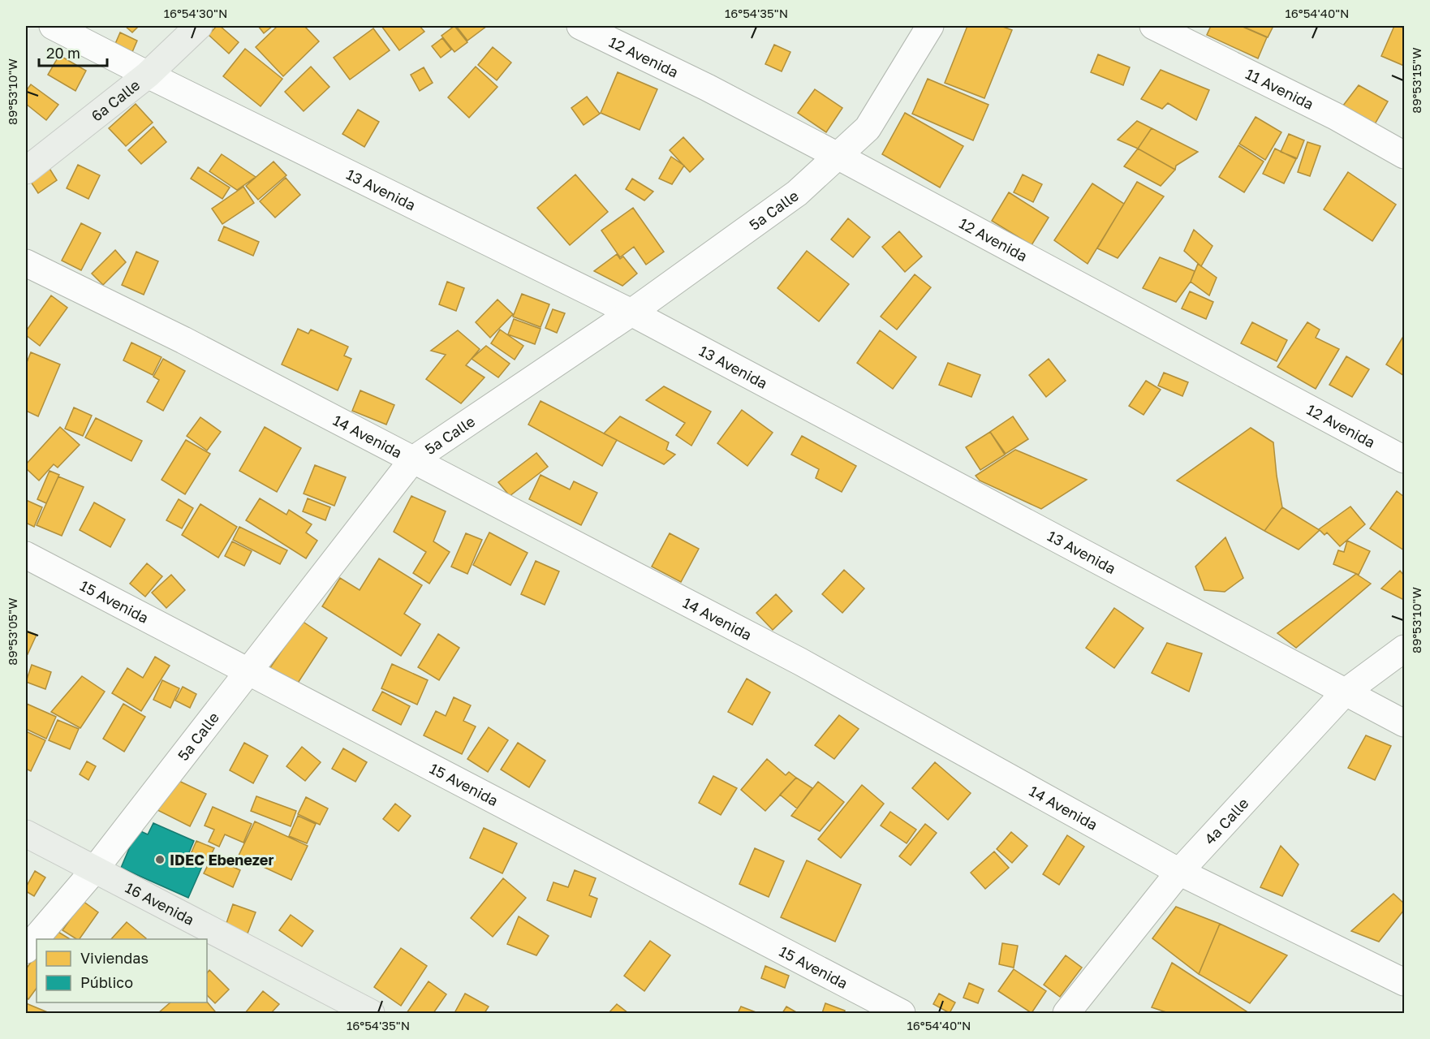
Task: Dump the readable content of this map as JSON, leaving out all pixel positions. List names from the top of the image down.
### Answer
{
  "streets": {
    "main road": ["6a Calle", "16 Avenida"],
    "street": [
      "12 Avenida",
      "11 Avenida",
      "13 Avenida",
      "5a Calle",
      "14 Avenida",
      "15 Avenida",
      "4a Calle"
    ]
  },
  "crossings": [
    ["12 Avenida", "5a Calle"],
    ["6a Calle", "13 Avenida"],
    ["13 Avenida", "5a Calle"],
    ["13 Avenida", "4a Calle"],
    ["5a Calle", "14 Avenida"],
    ["5a Calle", "15 Avenida"],
    ["5a Calle", "16 Avenida"],
    ["14 Avenida", "4a Calle"]
  ],
  "places": ["IDEC Ebenezer"],
  "legend": ["Viviendas", "Público"],
  "scale_bar": "20 m",
  "coordinates": [
    "16°54'30\"N",
    "16°54'35\"N",
    "16°54'40\"N",
    "89°53'15\"W",
    "89°53'10\"W",
    "89°53'05\"W"
  ]
}
